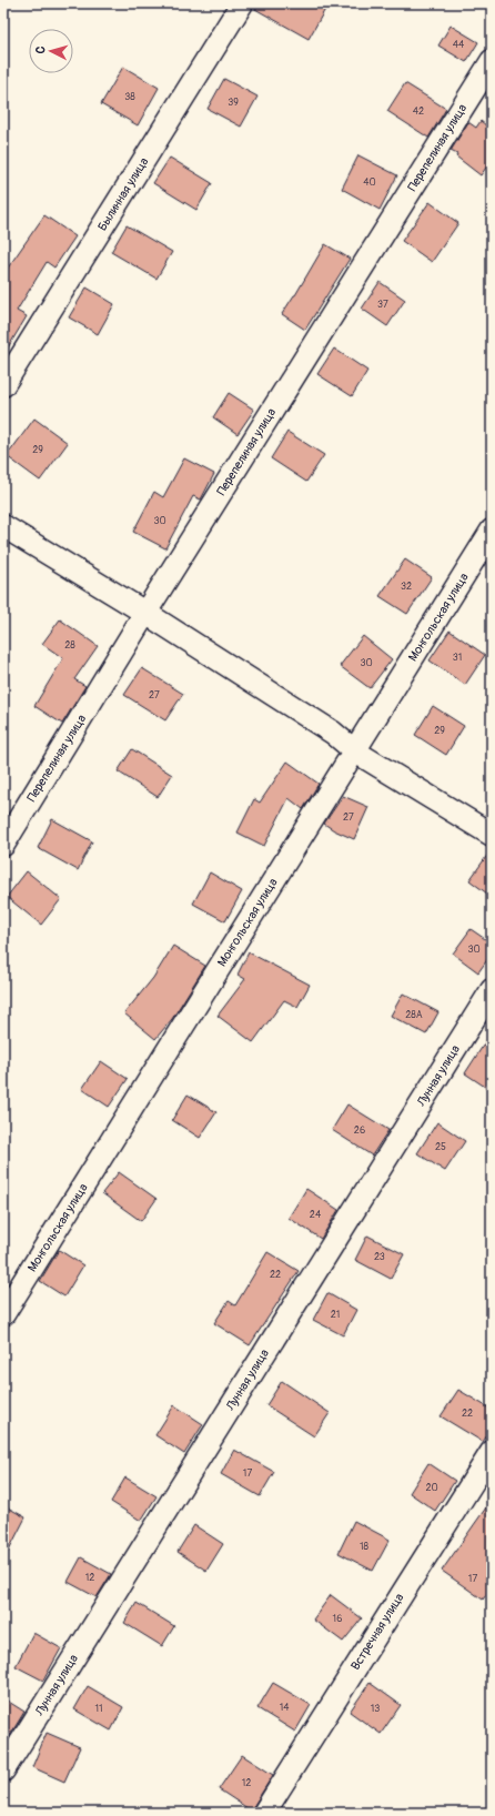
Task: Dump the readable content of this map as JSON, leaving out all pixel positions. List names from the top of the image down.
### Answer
{
  "streets": {
    "street": [
      "Перепелиная улица",
      "Былинная улица",
      "Монгольская улица",
      "Лунная улица",
      "Встречная улица"
    ]
  },
  "house_numbers": [
    "44",
    "38",
    "39",
    "42",
    "40",
    "37",
    "29",
    "30",
    "32",
    "28",
    "31",
    "30",
    "27",
    "29",
    "27",
    "30",
    "28А",
    "26",
    "25",
    "24",
    "23",
    "22",
    "21",
    "22",
    "17",
    "20",
    "18",
    "12",
    "17",
    "16",
    "14",
    "11",
    "13",
    "12"
  ],
  "north": "left"
}
